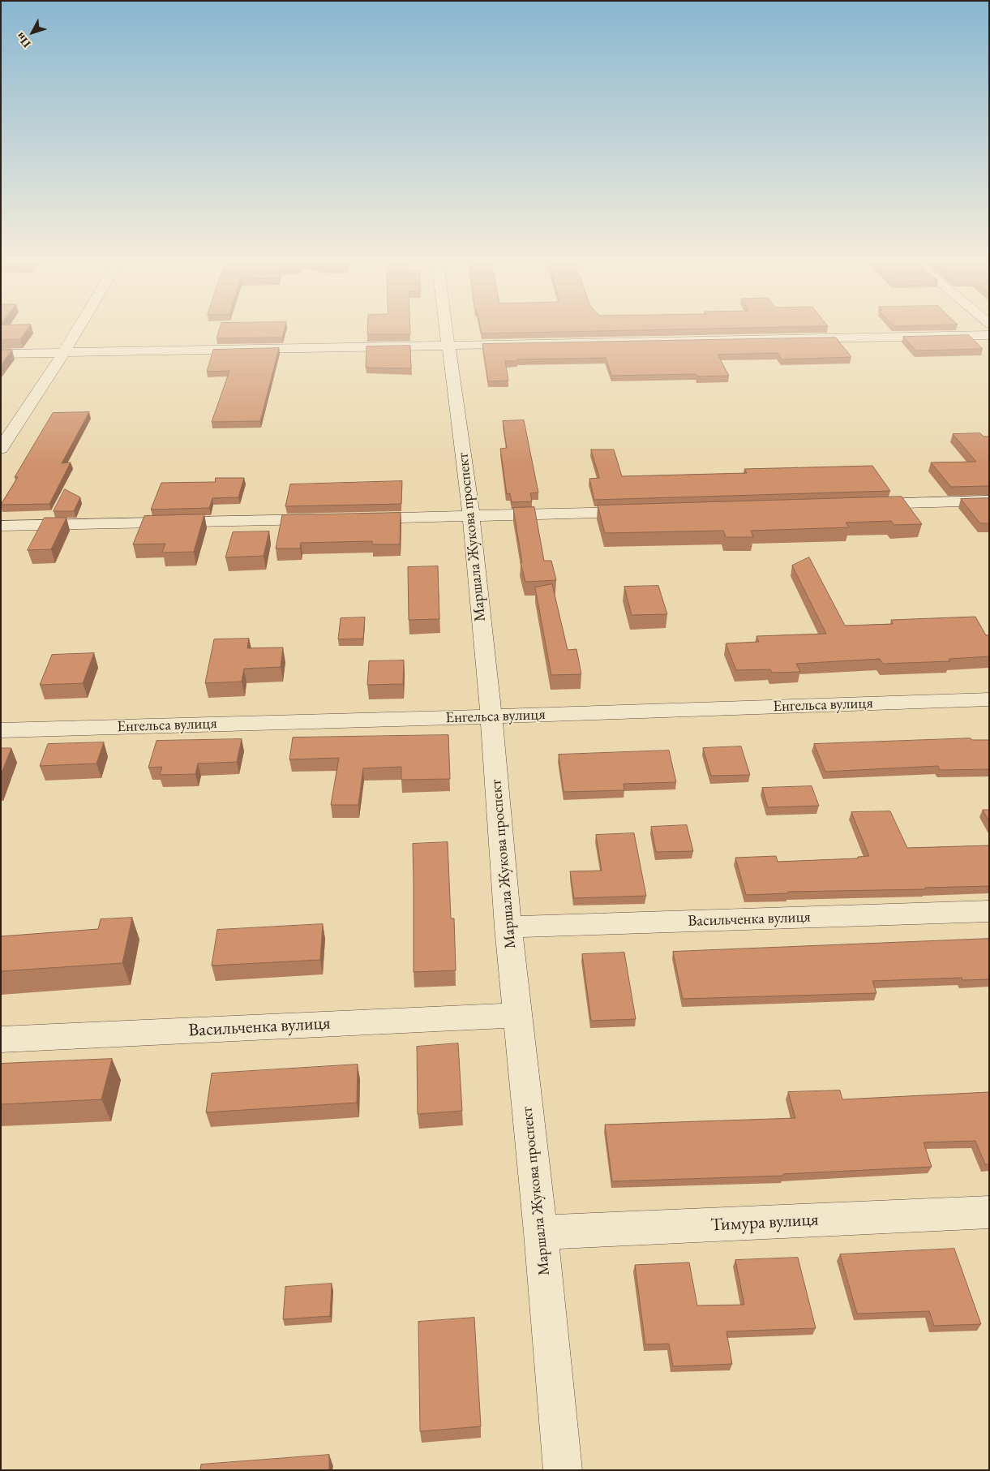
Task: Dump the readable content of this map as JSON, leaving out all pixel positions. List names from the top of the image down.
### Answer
{
  "streets": {
    "street": [
      "Маршала Жукова проспект",
      "Енгельса вулиця",
      "Васильченка вулиця",
      "Тимура вулиця"
    ]
  },
  "crossings": [
    ["Маршала Жукова проспект", "Енгельса вулиця"],
    ["Маршала Жукова проспект", "Васильченка вулиця"],
    ["Маршала Жукова проспект", "Тимура вулиця"]
  ],
  "north": "bottom left"
}
